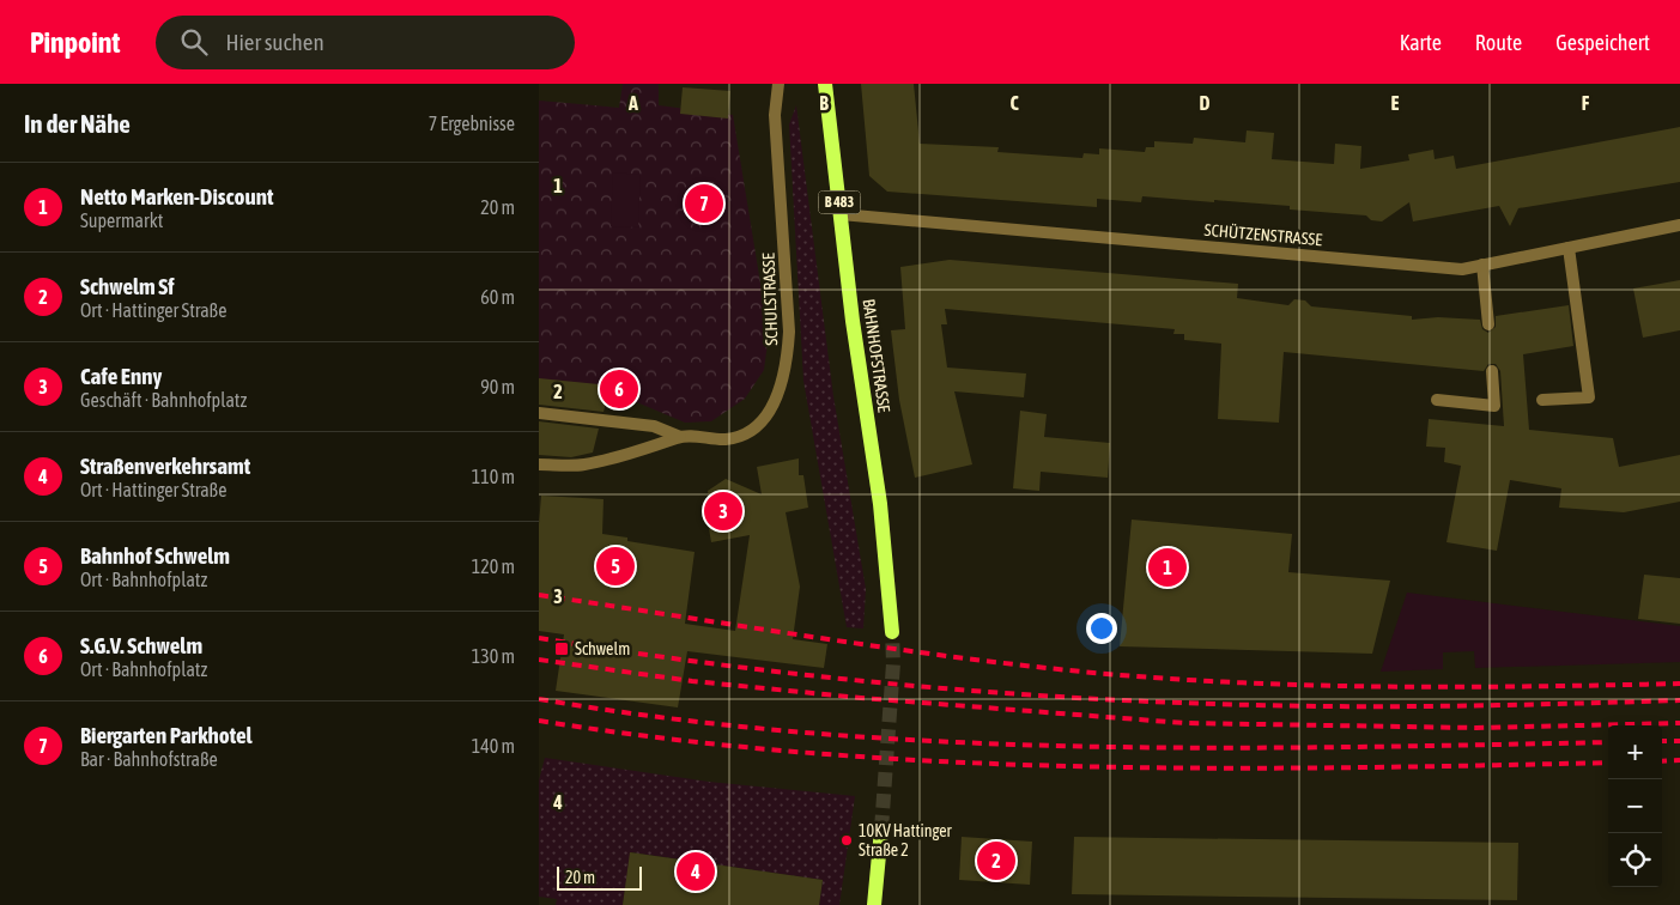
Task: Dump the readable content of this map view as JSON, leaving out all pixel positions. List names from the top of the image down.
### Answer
{
  "streets": {
    "main road": ["B 483", "BAHNHOFSTRASSE"],
    "street": ["SCHÜTZENSTRASSE", "SCHULSTRASSE"]
  },
  "crossings": [
    ["SCHÜTZENSTRASSE", "BAHNHOFSTRASSE"]
  ],
  "places": {
    "transit": ["Schwelm"],
    "other": ["10KV Hattinger Straße 2"]
  },
  "scale_bar": "20 m",
  "page": {
    "header": "Pinpoint",
    "search": "Hier suchen",
    "nav": ["Karte", "Route", "Gespeichert"],
    "heading": ["In der Nähe", "7 Ergebnisse"],
    "list": [
      {
        "mark": "1",
        "name": "Netto Marken-Discount",
        "note": "Supermarkt",
        "value": "20 m"
      },
      {
        "mark": "2",
        "name": "Schwelm Sf",
        "note": "Ort · Hattinger Straße",
        "value": "60 m"
      },
      {
        "mark": "3",
        "name": "Cafe Enny",
        "note": "Geschäft · Bahnhofplatz",
        "value": "90 m"
      },
      {
        "mark": "4",
        "name": "Straßenverkehrsamt",
        "note": "Ort · Hattinger Straße",
        "value": "110 m"
      },
      {
        "mark": "5",
        "name": "Bahnhof Schwelm",
        "note": "Ort · Bahnhofplatz",
        "value": "120 m"
      },
      {
        "mark": "6",
        "name": "S.G.V. Schwelm",
        "note": "Ort · Bahnhofplatz",
        "value": "130 m"
      },
      {
        "mark": "7",
        "name": "Biergarten Parkhotel",
        "note": "Bar · Bahnhofstraße",
        "value": "140 m"
      }
    ],
    "pins": [
      "7",
      "6",
      "3",
      "5",
      "1",
      "2",
      "4"
    ],
    "map_buttons": ["+", "−"],
    "scale": "20 m"
  },
  "grid": {
    "columns": [
      "A",
      "B",
      "C",
      "D",
      "E",
      "F"
    ],
    "rows": [
      "1",
      "2",
      "3",
      "4"
    ]
  }
}
